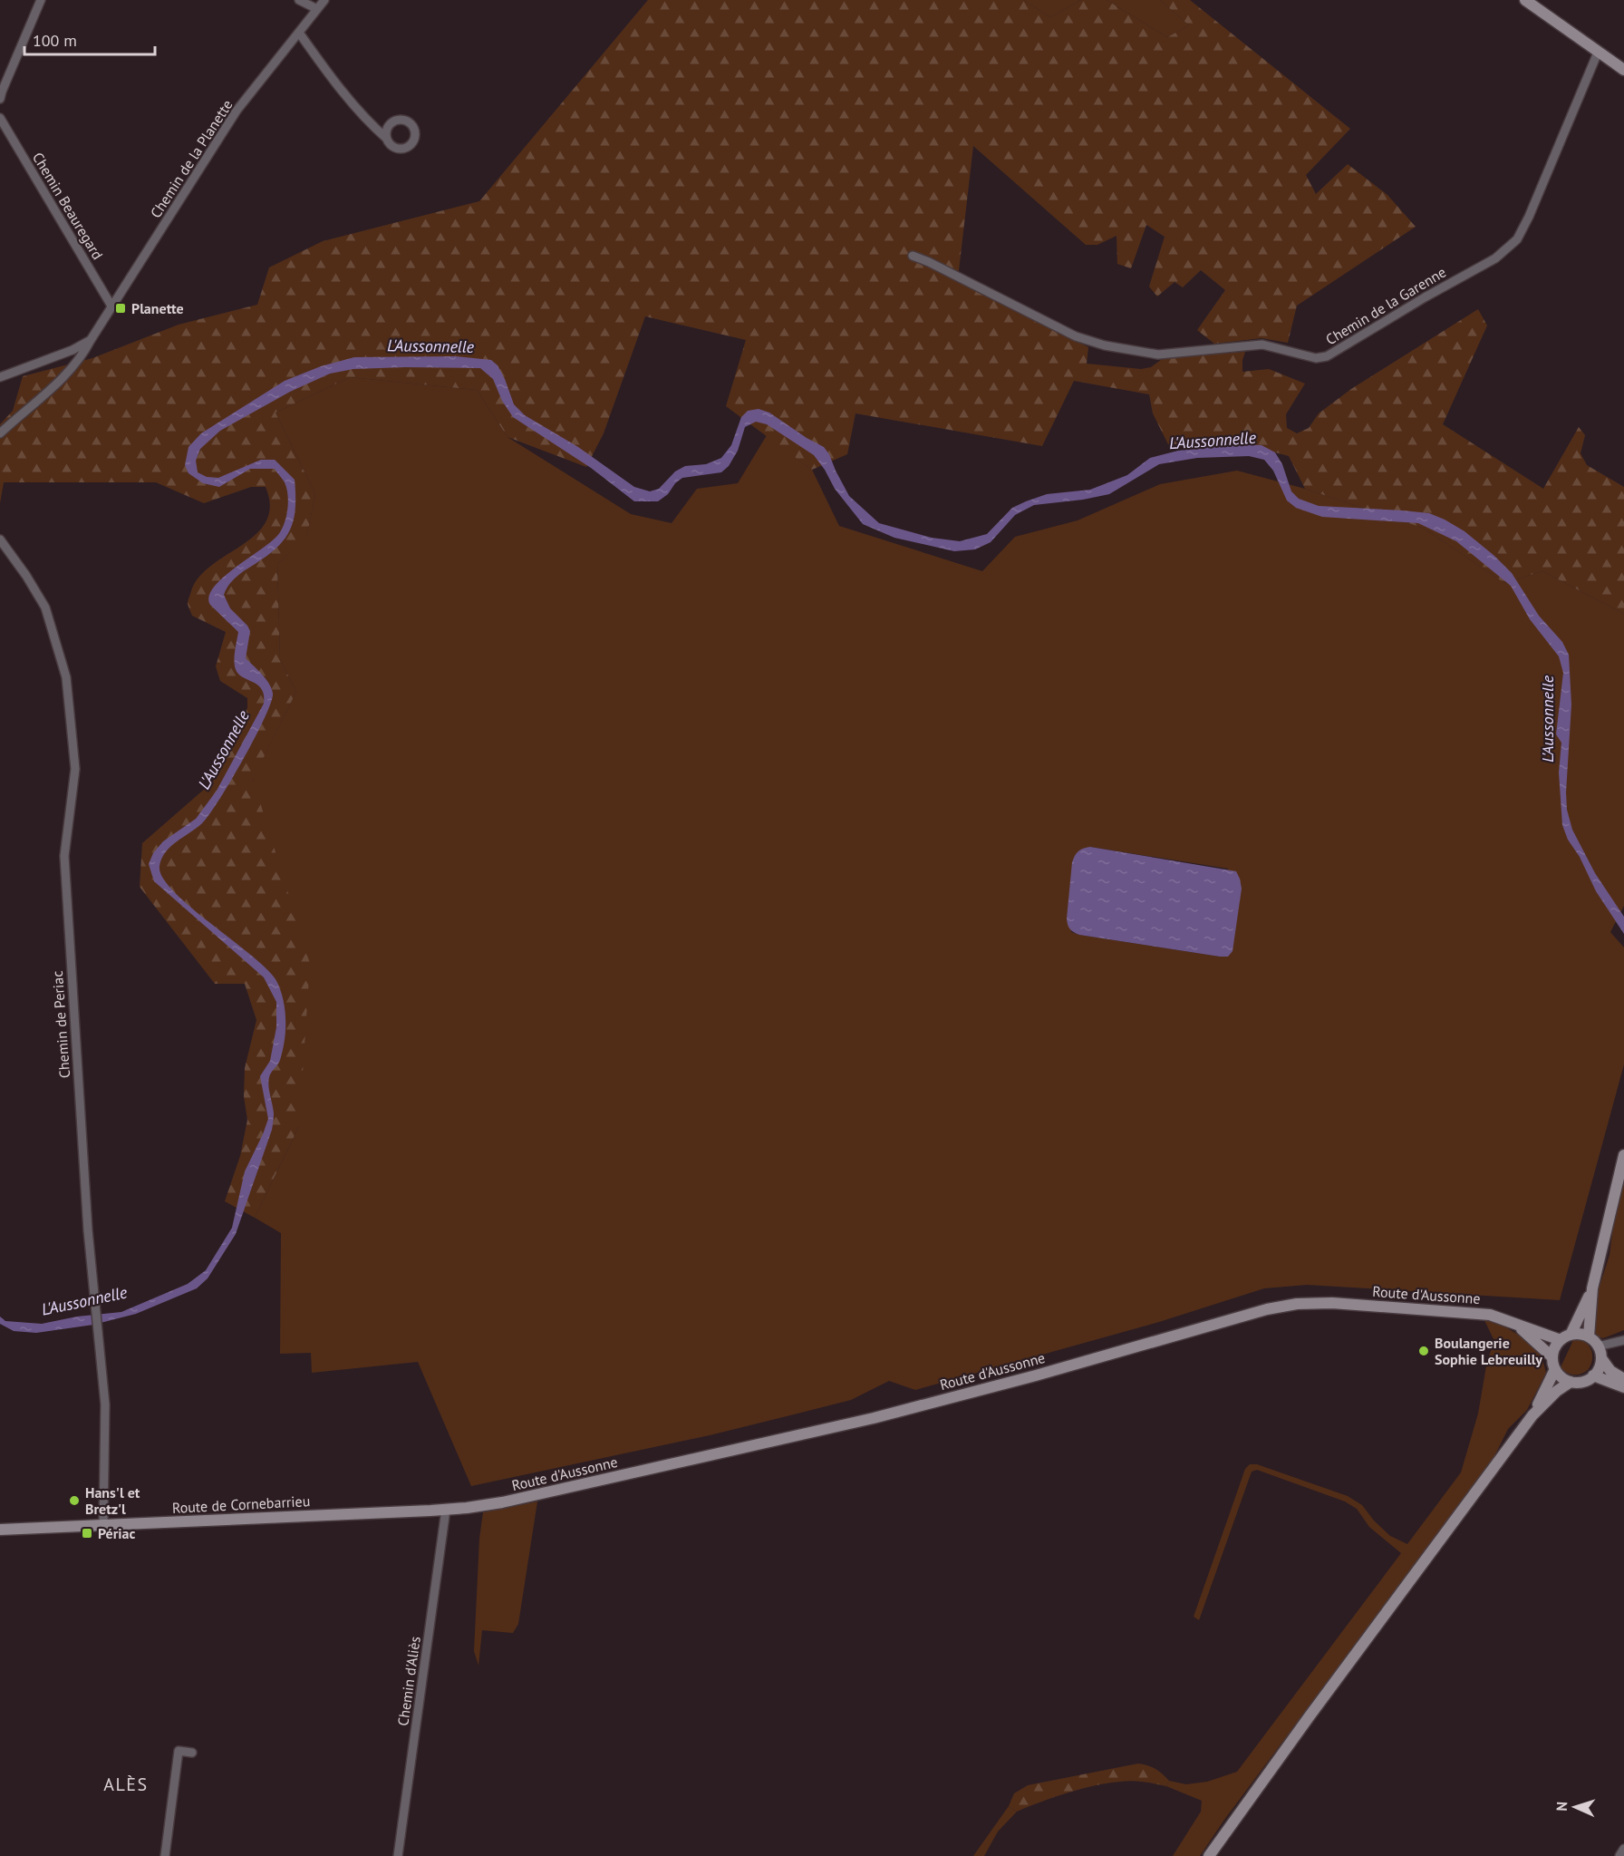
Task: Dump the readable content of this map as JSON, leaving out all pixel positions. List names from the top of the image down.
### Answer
{
  "streets": {
    "main road": ["Route d'Aussonne", "Route de Cornebarrieu"],
    "street": [
      "Chemin de la Planette",
      "Chemin Beauregard",
      "Chemin de la Garenne",
      "Chemin de Periac",
      "Chemin d'Aliès"
    ]
  },
  "crossings": [
    ["Chemin de la Planette", "Chemin Beauregard"],
    ["Chemin de Periac", "Route de Cornebarrieu"],
    ["Route d'Aussonne", "Route de Cornebarrieu"],
    ["Route de Cornebarrieu", "Chemin d'Aliès"]
  ],
  "districts": ["ALÈS"],
  "water": ["L'Aussonnelle"],
  "places": {
    "transit": ["Planette", "Périac"],
    "other": ["Boulangerie Sophie Lebreuilly", "Hans'l et Bretz'l"]
  },
  "scale_bar": "100 m",
  "north": "left"
}
